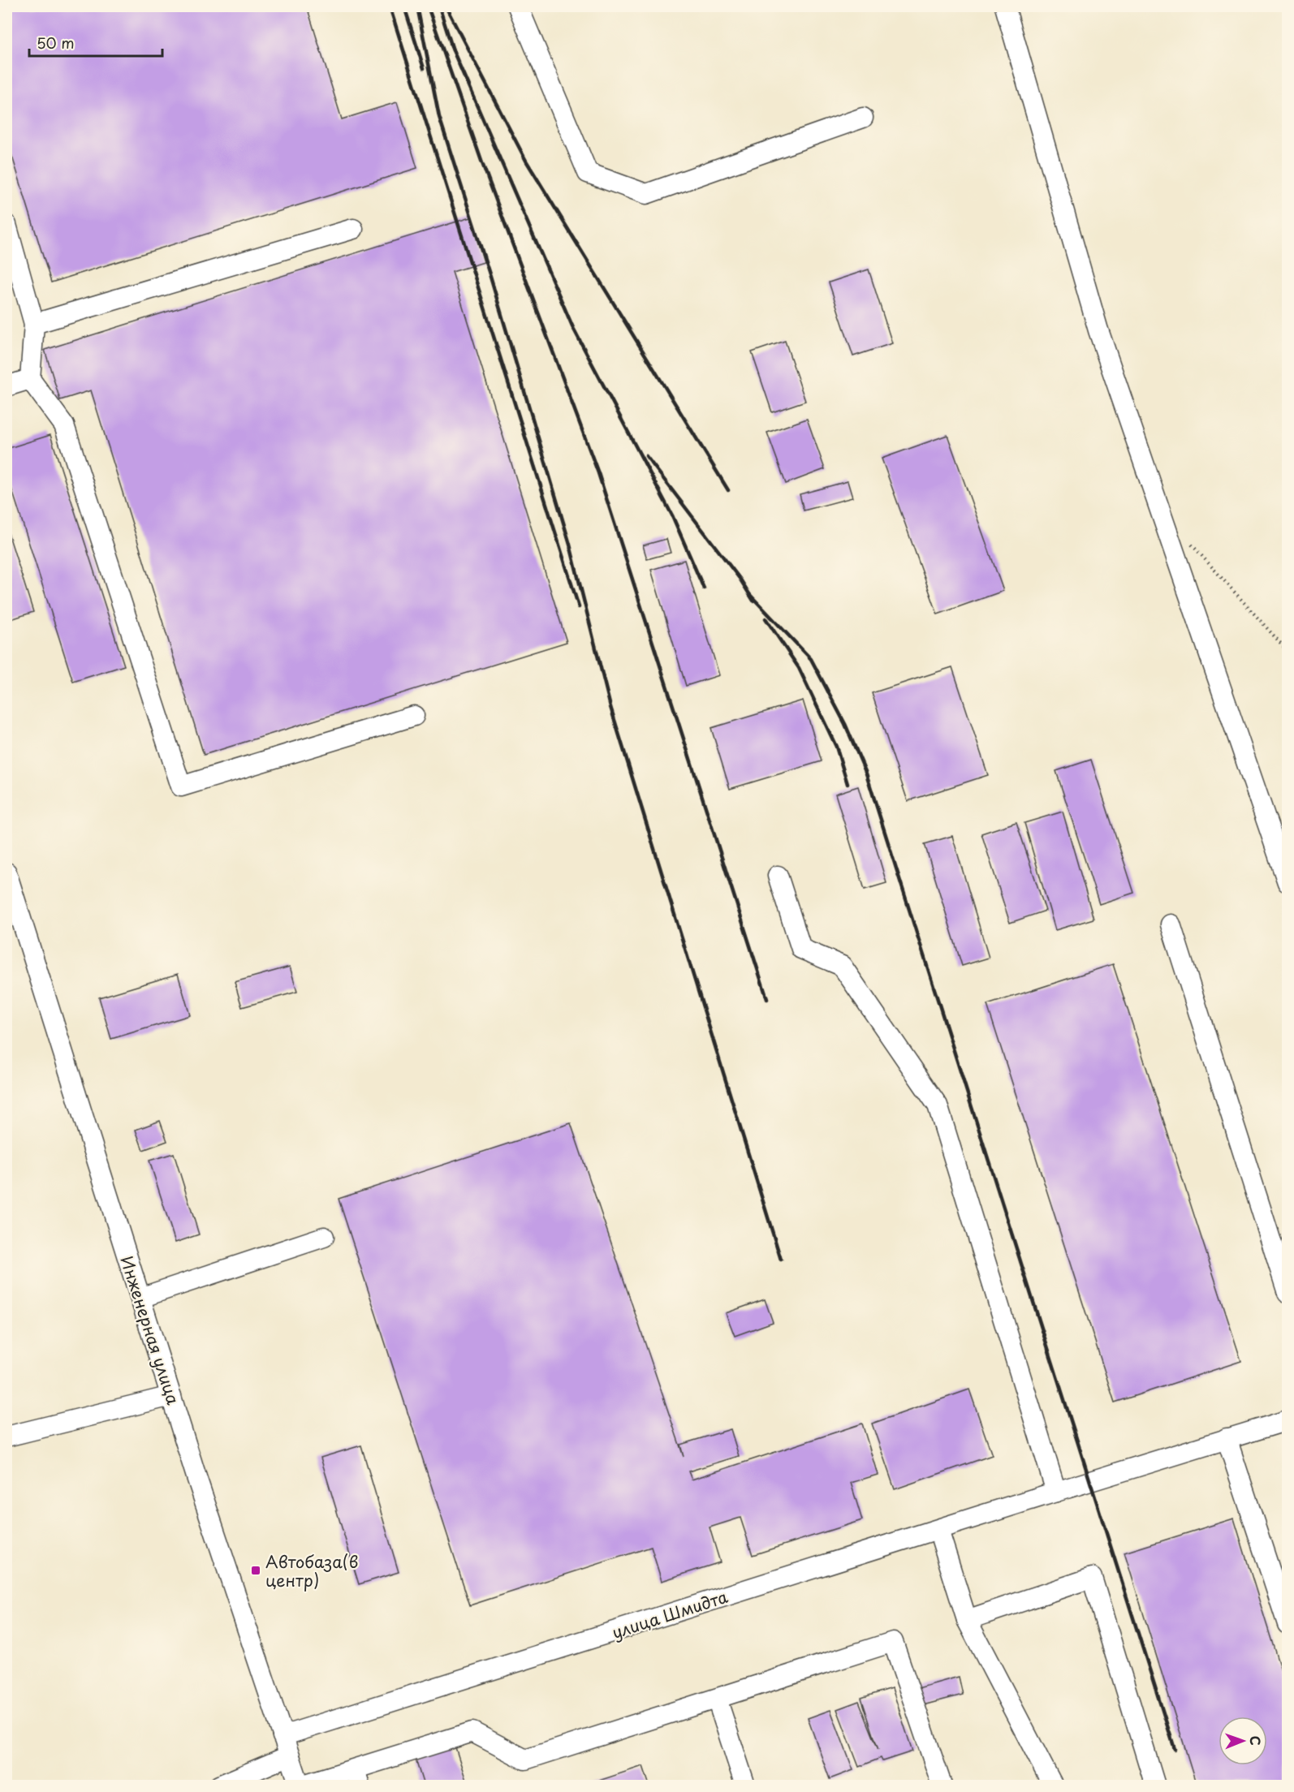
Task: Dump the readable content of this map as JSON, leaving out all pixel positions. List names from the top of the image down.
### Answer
{
  "streets": {
    "street": ["Инженерная улица", "улица Шмидта"]
  },
  "crossings": [
    ["Инженерная улица", "улица Шмидта"]
  ],
  "places": {
    "transit": ["Автобаза(в центр)"]
  },
  "scale_bar": "50 m",
  "north": "right"
}
